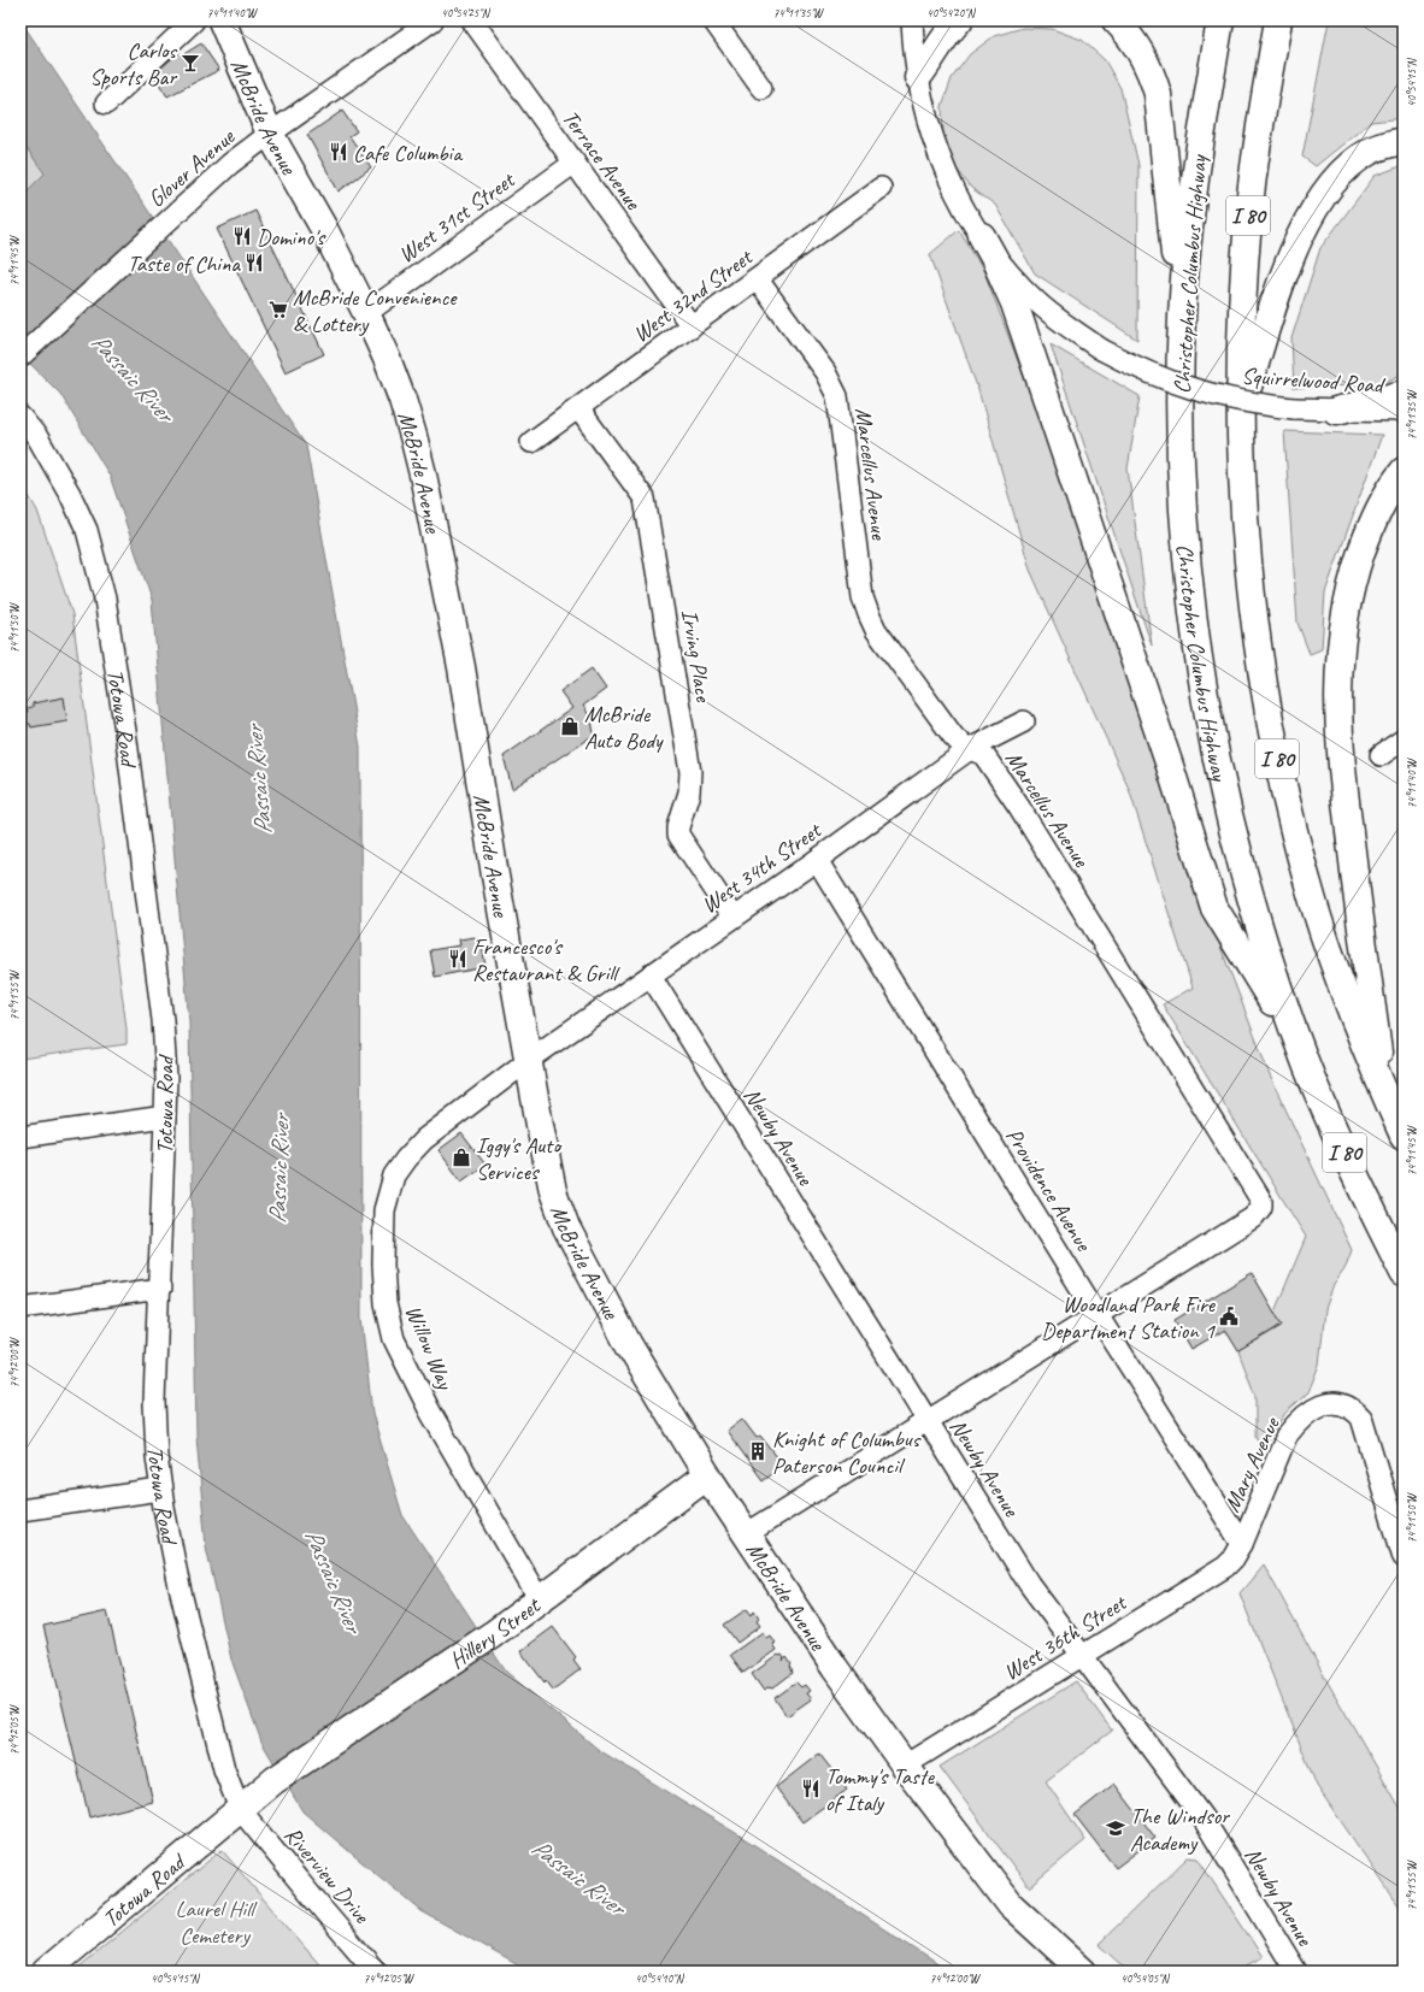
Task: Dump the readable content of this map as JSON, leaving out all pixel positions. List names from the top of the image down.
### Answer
{
  "streets": {
    "main road": [
      "McBride Avenue",
      "I 80",
      "Christopher Columbus Highway",
      "Totowa Road",
      "Hillery Street"
    ],
    "street": [
      "Terrace Avenue",
      "Glover Avenue",
      "West 31st Street",
      "West 32nd Street",
      "Squirrelwood Road",
      "Marcellus Avenue",
      "Irving Place",
      "West 34th Street",
      "Newby Avenue",
      "Providence Avenue",
      "Willow Way",
      "Mary Avenue",
      "West 36th Street",
      "Riverview Drive"
    ]
  },
  "crossings": [
    ["McBride Avenue", "Glover Avenue"],
    ["McBride Avenue", "West 31st Street"],
    ["McBride Avenue", "Marcellus Avenue"],
    ["McBride Avenue", "West 34th Street"],
    ["McBride Avenue", "Willow Way"],
    ["McBride Avenue", "Hillery Street"],
    ["McBride Avenue", "West 36th Street"],
    ["Terrace Avenue", "West 31st Street"],
    ["Terrace Avenue", "West 32nd Street"],
    ["West 32nd Street", "Marcellus Avenue"],
    ["West 32nd Street", "Irving Place"],
    ["Marcellus Avenue", "West 34th Street"],
    ["Marcellus Avenue", "Newby Avenue"],
    ["Marcellus Avenue", "Providence Avenue"],
    ["Irving Place", "West 34th Street"],
    ["Totowa Road", "Hillery Street"],
    ["Totowa Road", "Riverview Drive"],
    ["West 34th Street", "Newby Avenue"],
    ["West 34th Street", "Providence Avenue"],
    ["West 34th Street", "Willow Way"],
    ["Newby Avenue", "West 36th Street"],
    ["Providence Avenue", "Mary Avenue"],
    ["Providence Avenue", "West 36th Street"],
    ["Willow Way", "Hillery Street"],
    ["Mary Avenue", "West 36th Street"]
  ],
  "water": ["Passaic River"],
  "parks": ["Laurel Hill Cemetery"],
  "places": {
    "bar": ["Carlos Sports Bar"],
    "restaurant": [
      "Cafe Columbia",
      "Domino's",
      "Taste of China",
      "Francesco's Restaurant & Grill",
      "Tommy's Taste of Italy"
    ],
    "supermarket": ["McBride Convenience & Lottery"],
    "shop": ["McBride Auto Body", "Iggy's Auto Services"],
    "public building": ["Woodland Park Fire Department Station 1"],
    "building": ["Knight of Columbus Paterson Council"],
    "school or university": ["The Windsor Academy"]
  },
  "coordinates": [
    "74°11'40\"W",
    "40°54'25\"N",
    "74°11'35\"W",
    "40°54'20\"N",
    "40°54'15\"N",
    "74°11'45\"W",
    "74°11'50\"W",
    "74°11'55\"W",
    "74°12'00\"W",
    "74°12'05\"W",
    "40°54'10\"N",
    "40°54'05\"N"
  ]
}
